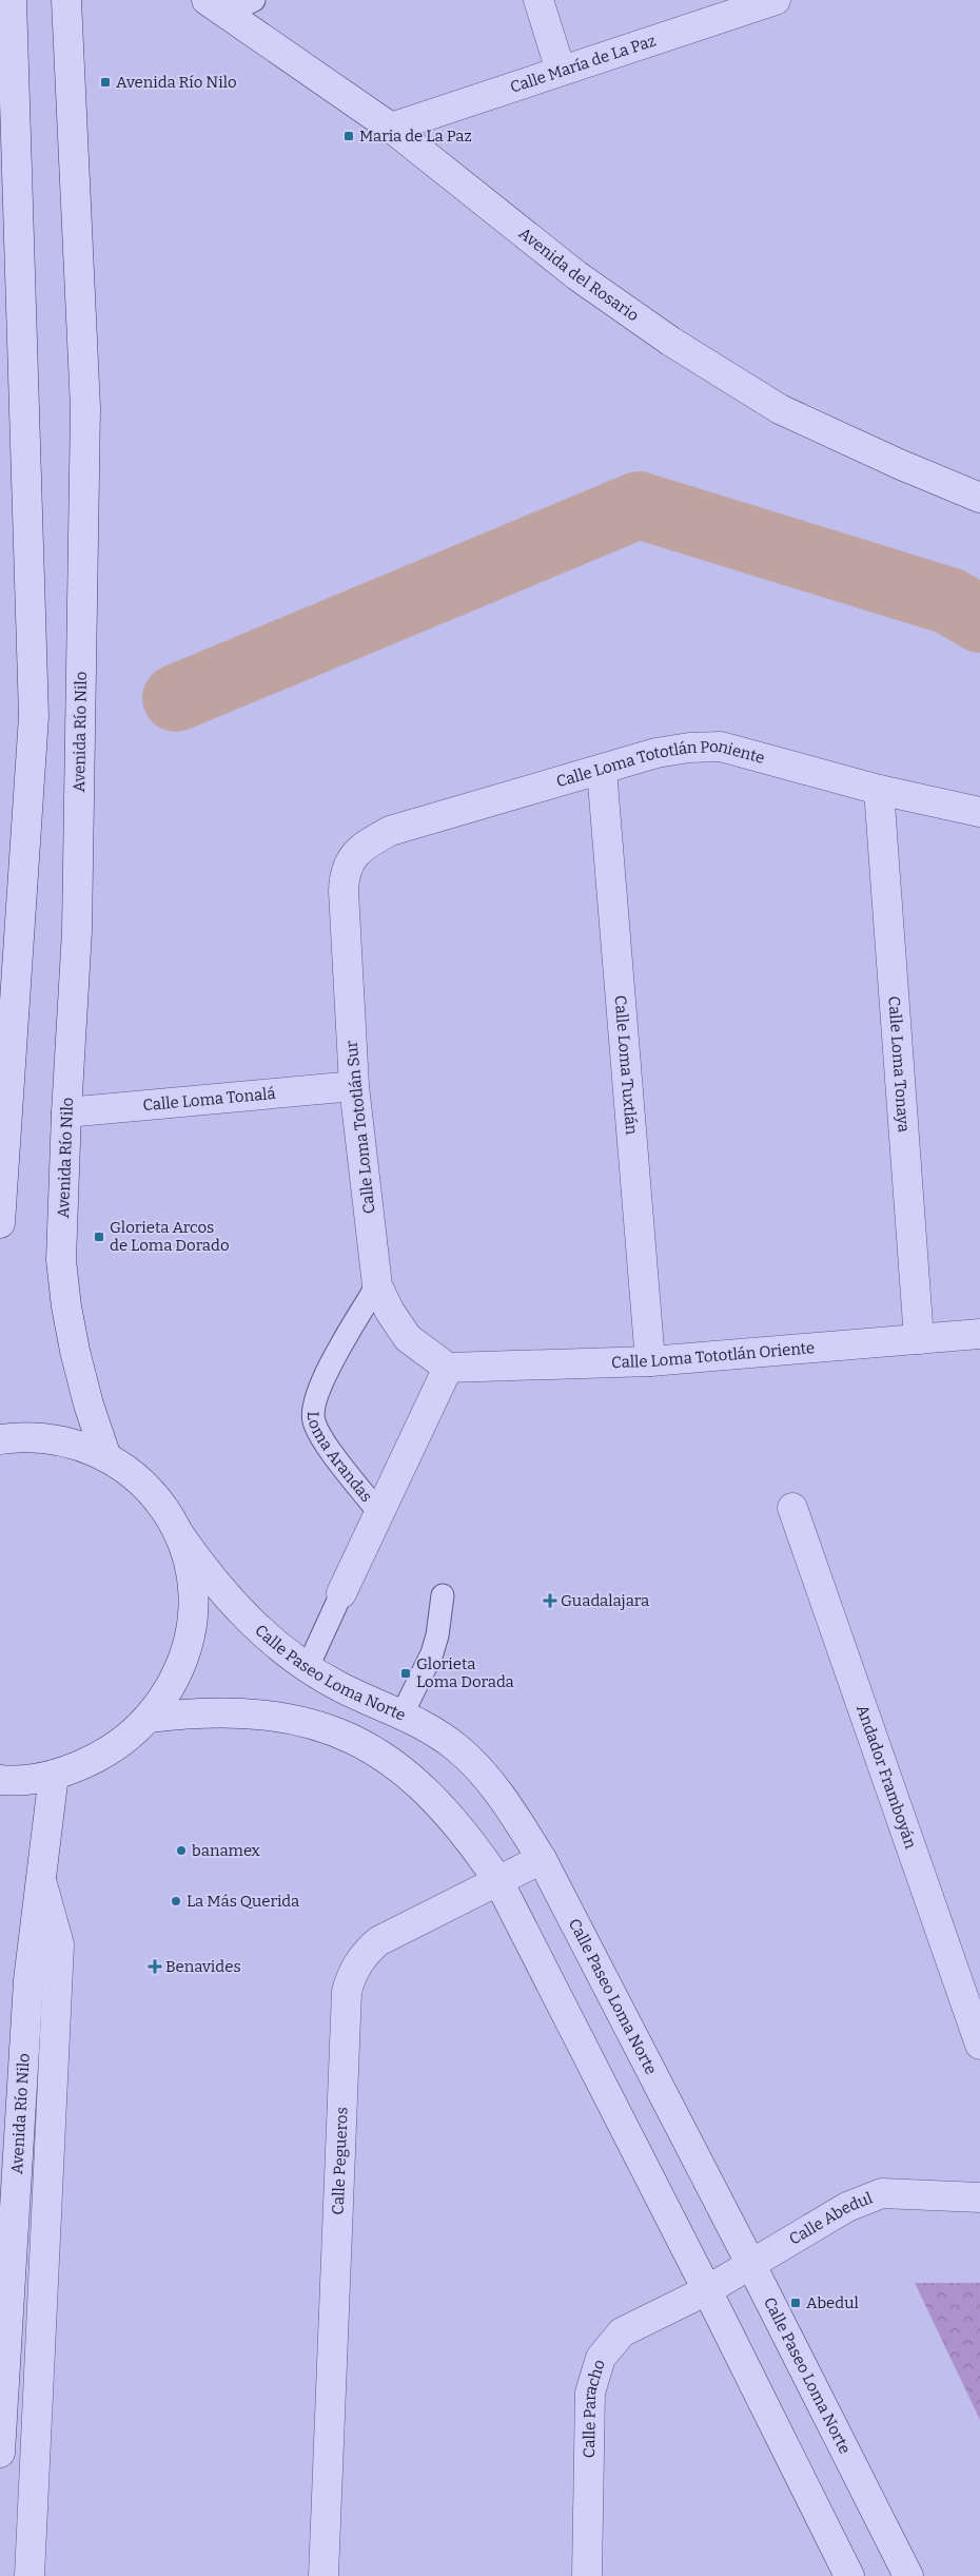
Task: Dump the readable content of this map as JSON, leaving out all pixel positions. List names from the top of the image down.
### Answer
{
  "streets": {
    "street": [
      "Calle María de La Paz",
      "Avenida del Rosario",
      "Avenida Río Nilo",
      "Calle Loma Tototlán Poniente",
      "Calle Loma Tonaya",
      "Calle Loma Tuxtlán",
      "Calle Loma Tonalá",
      "Calle Loma Tototlán Sur",
      "Calle Loma Tototlán Oriente",
      "Loma Arandas",
      "Calle Paseo Loma Norte",
      "Andador Framboyán",
      "Calle Pegueros",
      "Calle Abedul",
      "Calle Paracho"
    ]
  },
  "crossings": [
    ["Calle María de La Paz", "Avenida del Rosario"],
    ["Avenida Río Nilo", "Calle Loma Tonalá"],
    ["Calle Loma Tototlán Poniente", "Calle Loma Tonaya"],
    ["Calle Loma Tototlán Poniente", "Calle Loma Tuxtlán"],
    ["Calle Loma Tototlán Poniente", "Calle Loma Tototlán Sur"],
    ["Calle Loma Tonaya", "Calle Loma Tototlán Oriente"],
    ["Calle Loma Tuxtlán", "Calle Loma Tototlán Oriente"],
    ["Calle Loma Tonalá", "Calle Loma Tototlán Sur"],
    ["Calle Loma Tototlán Sur", "Calle Loma Tototlán Oriente"],
    ["Calle Loma Tototlán Sur", "Loma Arandas"],
    ["Calle Loma Tototlán Oriente", "Loma Arandas"],
    ["Loma Arandas", "Calle Paseo Loma Norte"],
    ["Calle Paseo Loma Norte", "Calle Pegueros"],
    ["Calle Paseo Loma Norte", "Calle Abedul"],
    ["Calle Paseo Loma Norte", "Calle Paracho"],
    ["Calle Abedul", "Calle Paracho"]
  ],
  "places": {
    "transit": [
      "Avenida Río Nilo",
      "Maria de La Paz",
      "Glorieta Arcos de Loma Dorado",
      "Glorieta Loma Dorada",
      "Abedul"
    ],
    "health": ["Guadalajara", "Benavides"],
    "other": ["banamex", "La Más Querida"]
  }
}
